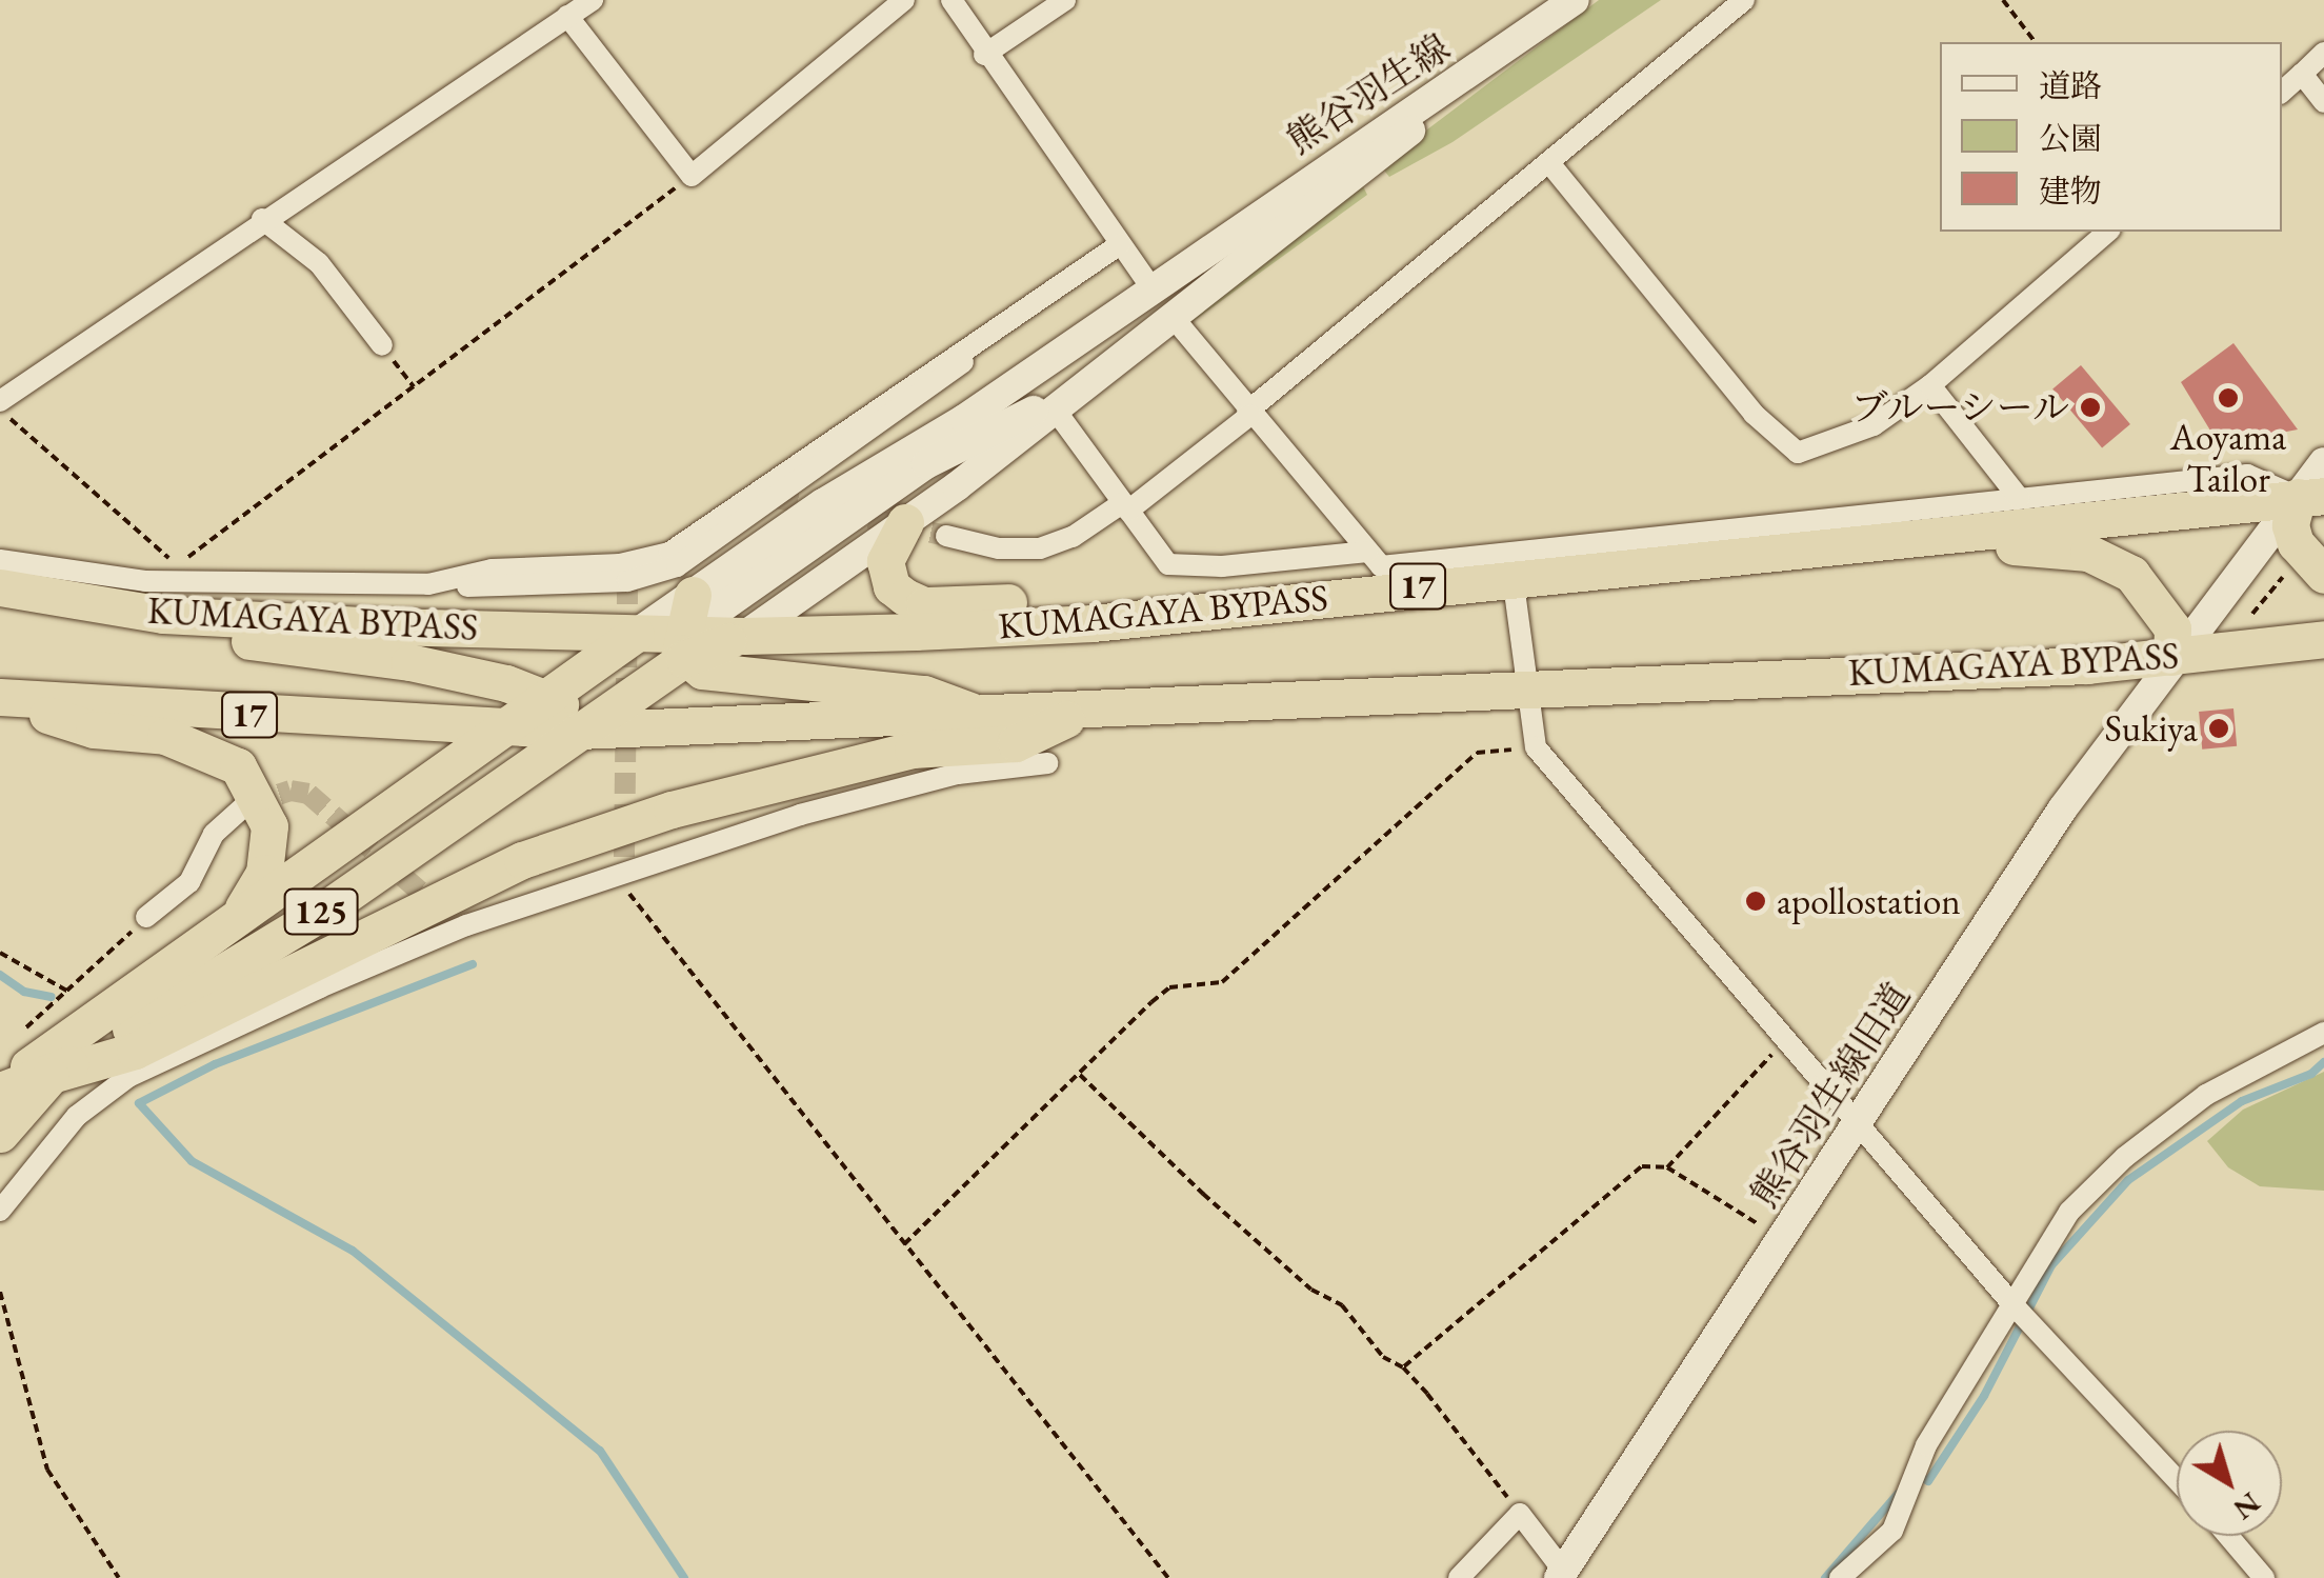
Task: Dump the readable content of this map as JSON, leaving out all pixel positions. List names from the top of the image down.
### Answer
{
  "streets": {
    "highway": ["17", "KUMAGAYA BYPASS", "125"],
    "main road": ["熊谷羽生線", "熊谷羽生線旧道"]
  },
  "crossings": [
    ["熊谷羽生線", "KUMAGAYA BYPASS"],
    ["熊谷羽生線", "125"],
    ["KUMAGAYA BYPASS", "125"],
    ["KUMAGAYA BYPASS", "熊谷羽生線旧道"]
  ],
  "places": [
    "Aoyama Tailor",
    "ブルーシール",
    "Sukiya",
    "apollostation"
  ],
  "legend": ["道路", "公園", "建物"],
  "north": "bottom right"
}
